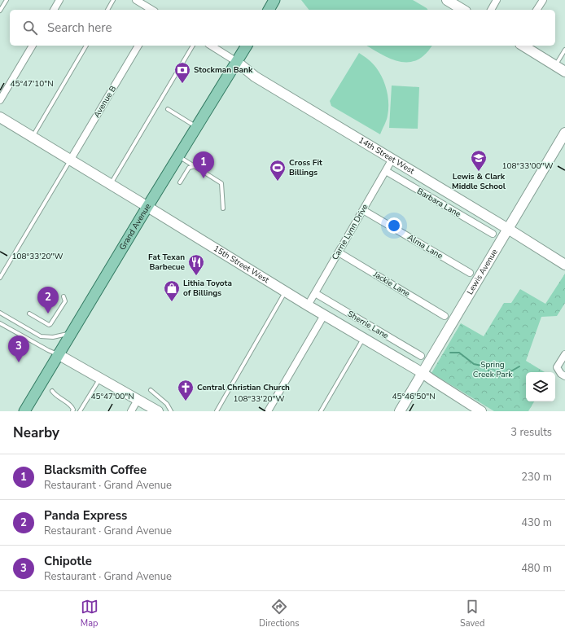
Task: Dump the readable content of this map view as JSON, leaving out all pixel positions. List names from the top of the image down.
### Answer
{
  "streets": {
    "main road": ["Grand Avenue"],
    "street": [
      "Avenue B",
      "14th Street West",
      "Barbara Lane",
      "Carrie Lynn Drive",
      "Alma Lane",
      "15th Street West",
      "Lewis Avenue",
      "Jackie Lane",
      "Sherrie Lane"
    ]
  },
  "crossings": [
    ["Avenue B", "15th Street West"],
    ["14th Street West", "Grand Avenue"],
    ["14th Street West", "Carrie Lynn Drive"],
    ["14th Street West", "Lewis Avenue"],
    ["Barbara Lane", "Carrie Lynn Drive"],
    ["Grand Avenue", "15th Street West"],
    ["Carrie Lynn Drive", "Alma Lane"],
    ["Carrie Lynn Drive", "15th Street West"],
    ["Carrie Lynn Drive", "Jackie Lane"],
    ["Carrie Lynn Drive", "Sherrie Lane"],
    ["15th Street West", "Lewis Avenue"]
  ],
  "parks": ["Spring Creek Park"],
  "places": {
    "bank": ["Stockman Bank"],
    "school or university": ["Lewis & Clark Middle School"],
    "sports": ["Cross Fit Billings"],
    "restaurant": ["Fat Texan Barbecue"],
    "shop": ["Lithia Toyota of Billings"],
    "church": ["Central Christian Church"]
  },
  "page": {
    "search": "Search here",
    "pins": ["1", "2", "3"],
    "heading": ["Nearby", "3 results"],
    "list": [
      {
        "mark": "1",
        "name": "Blacksmith Coffee",
        "note": "Restaurant · Grand Avenue",
        "value": "230 m"
      },
      {
        "mark": "2",
        "name": "Panda Express",
        "note": "Restaurant · Grand Avenue",
        "value": "430 m"
      },
      {
        "mark": "3",
        "name": "Chipotle",
        "note": "Restaurant · Grand Avenue",
        "value": "480 m"
      }
    ],
    "nav": ["Map", "Directions", "Saved"]
  },
  "coordinates": [
    "45°47'10\"N",
    "108°33'00\"W",
    "108°33'20\"W",
    "45°47'00\"N",
    "45°46'50\"N"
  ]
}
